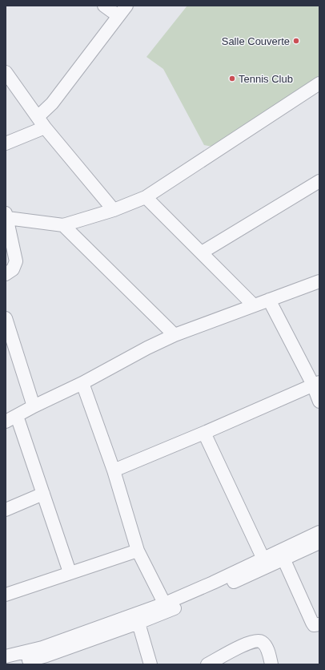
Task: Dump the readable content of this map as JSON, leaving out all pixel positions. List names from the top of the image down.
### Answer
{
  "places": ["Salle Couverte", "Tennis Club"]
}
